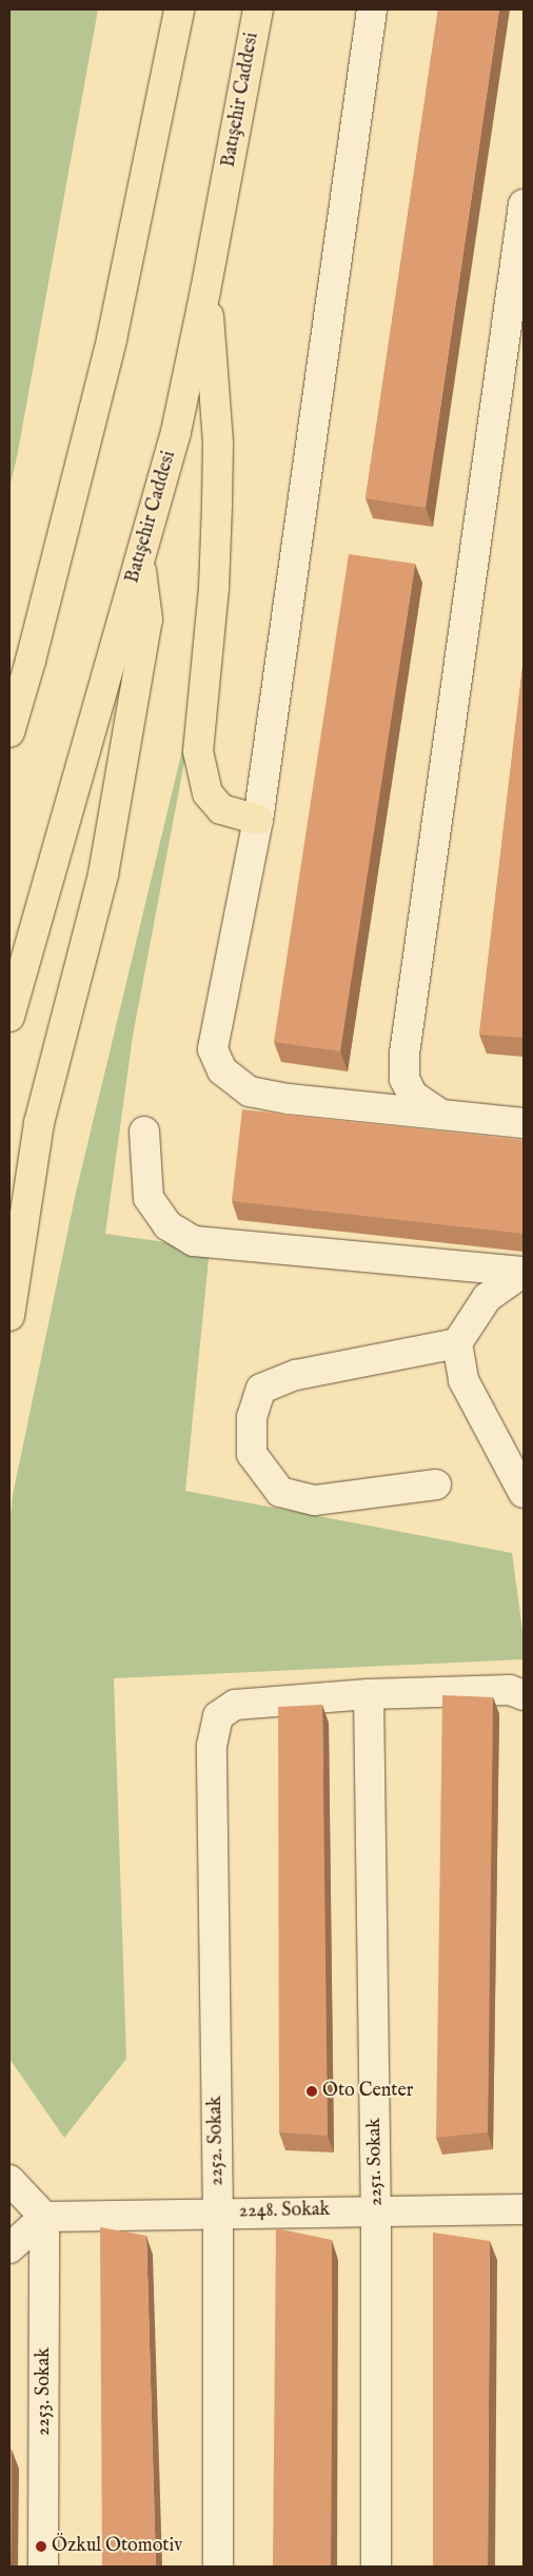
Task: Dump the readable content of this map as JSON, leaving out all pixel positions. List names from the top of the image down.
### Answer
{
  "streets": {
    "highway": ["Batışehir Caddesi"],
    "street": [
      "2252. Sokak",
      "2251. Sokak",
      "2248. Sokak",
      "2253. Sokak"
    ]
  },
  "crossings": [
    ["2252. Sokak", "2251. Sokak"],
    ["2252. Sokak", "2248. Sokak"],
    ["2251. Sokak", "2248. Sokak"],
    ["2248. Sokak", "2253. Sokak"]
  ],
  "places": ["Oto Center", "Özkul Otomotiv"]
}
